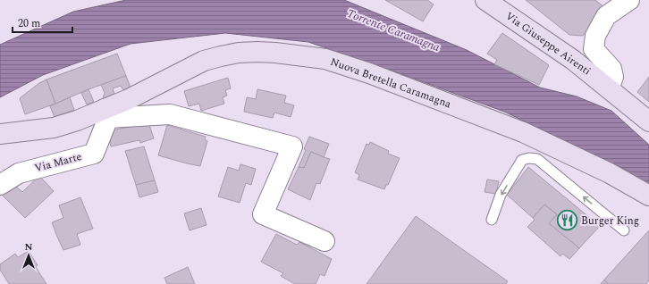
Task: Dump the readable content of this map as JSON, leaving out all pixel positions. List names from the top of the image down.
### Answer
{
  "streets": {
    "main road": ["Via Giuseppe Airenti", "Nuova Bretella Caramagna"],
    "street": ["Via Marte"]
  },
  "crossings": [
    ["Nuova Bretella Caramagna", "Via Marte"]
  ],
  "water": ["Torrente Caramagna"],
  "places": {
    "restaurant": ["Burger King"]
  },
  "scale_bar": "20 m",
  "north": "top"
}
